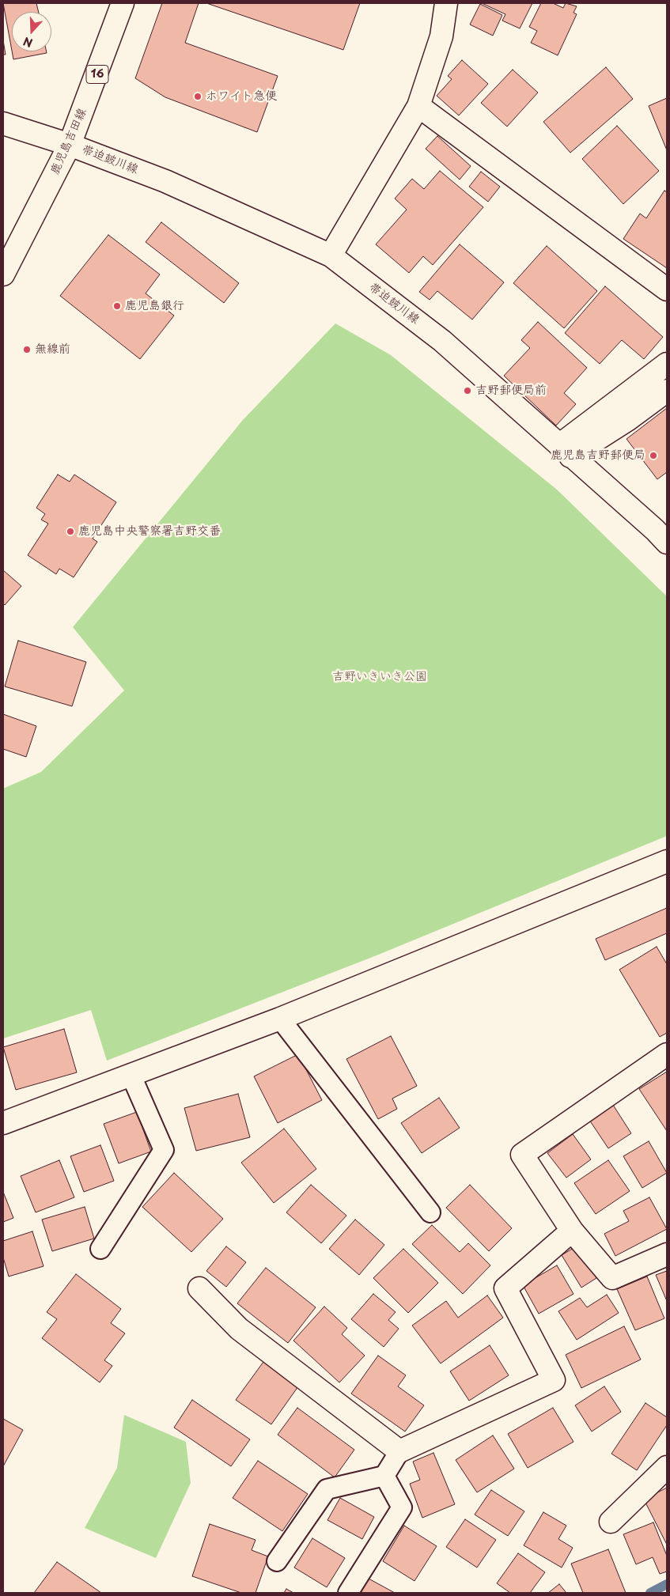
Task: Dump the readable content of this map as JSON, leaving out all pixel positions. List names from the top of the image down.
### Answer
{
  "streets": {
    "street": ["16", "鹿児島吉田線", "帯迫皷川線"]
  },
  "crossings": [
    ["鹿児島吉田線", "帯迫皷川線"]
  ],
  "parks": ["吉野いきいき公園"],
  "places": [
    "ホワイト急便",
    "鹿児島銀行",
    "無線前",
    "吉野郵便局前",
    "鹿児島吉野郵便局",
    "鹿児島中央警察署吉野交番"
  ],
  "north": "bottom"
}
